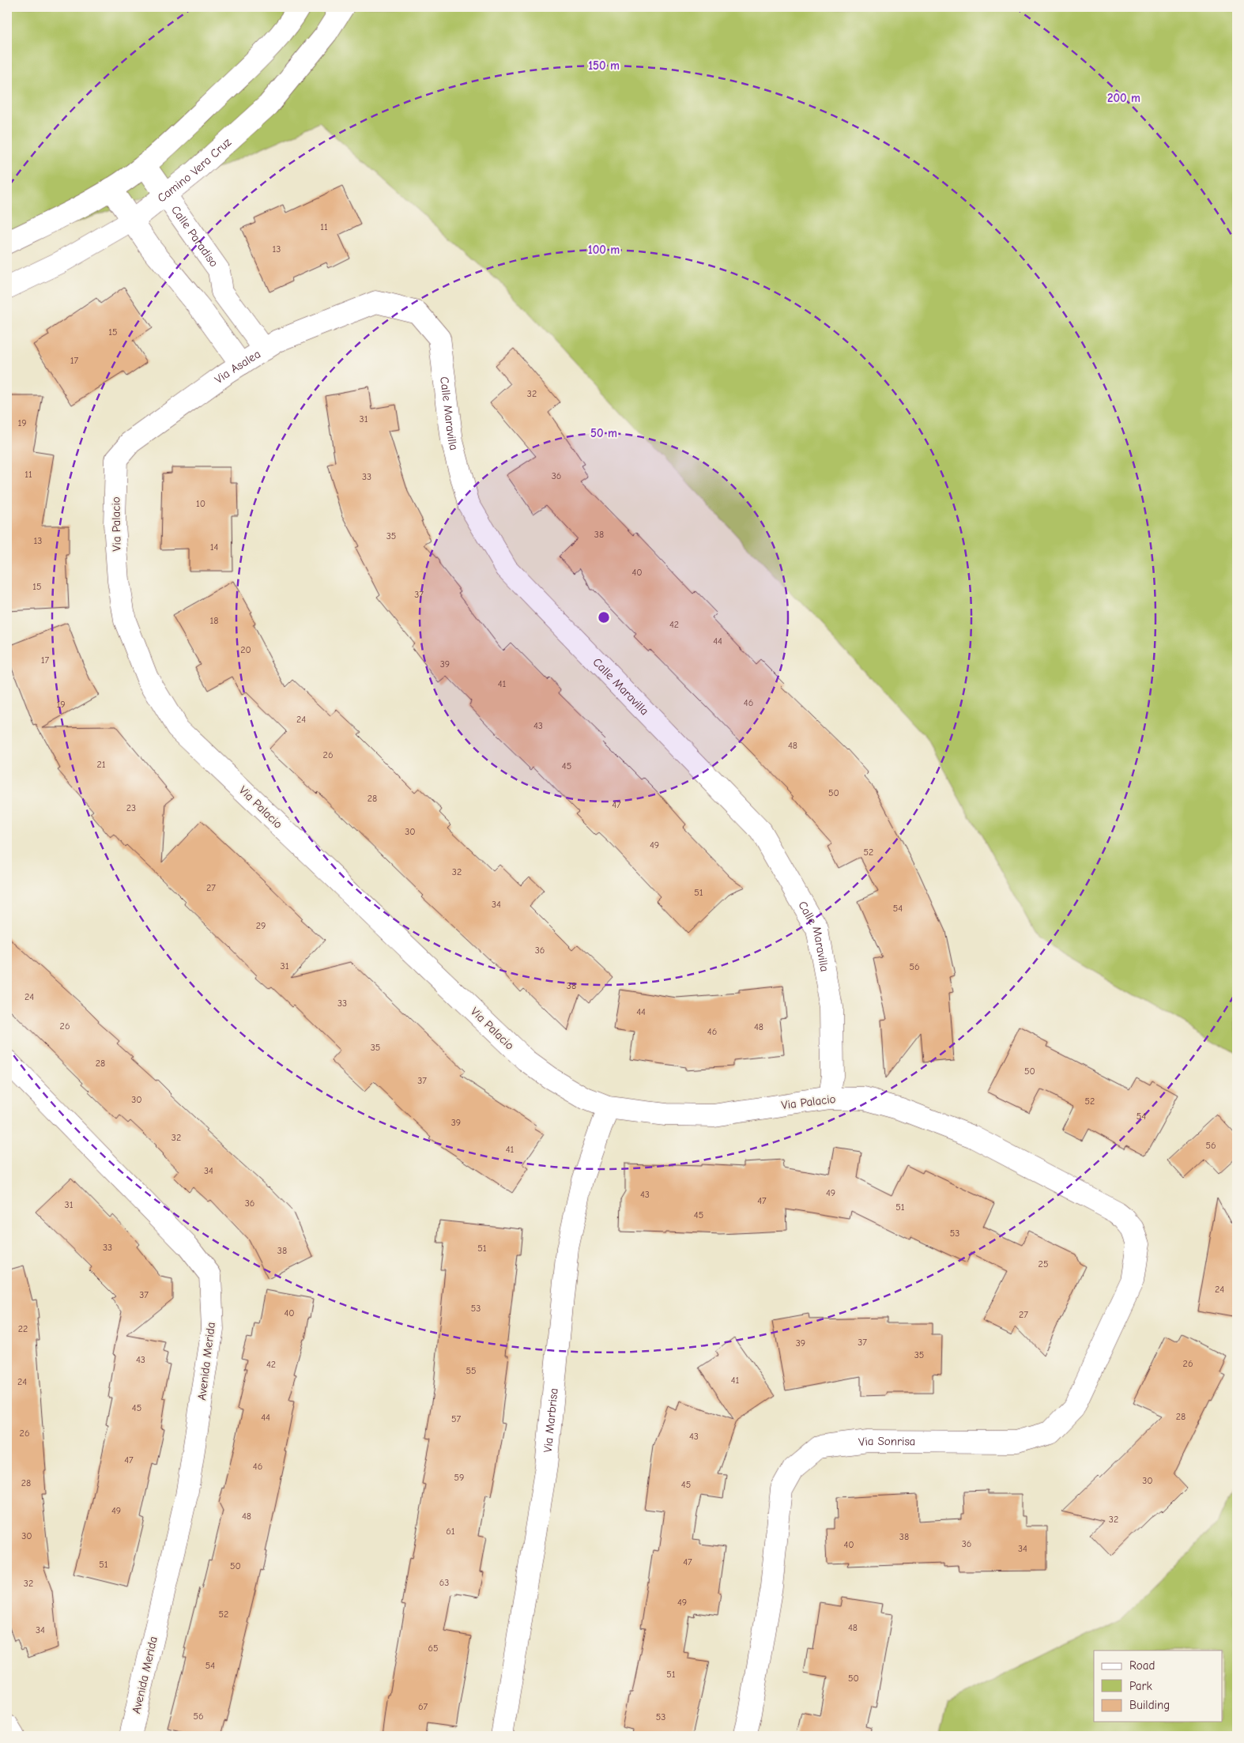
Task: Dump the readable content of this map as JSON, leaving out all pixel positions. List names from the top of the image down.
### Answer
{
  "streets": {
    "street": [
      "Camino Vera Cruz",
      "Calle Paradiso",
      "Via Asalea",
      "Calle Maravilla",
      "Via Palacio",
      "Avenida Merida",
      "Via Marbrisa",
      "Via Sonrisa"
    ]
  },
  "crossings": [
    ["Camino Vera Cruz", "Calle Paradiso"],
    ["Calle Paradiso", "Via Asalea"],
    ["Via Asalea", "Calle Maravilla"],
    ["Via Asalea", "Via Palacio"],
    ["Calle Maravilla", "Via Palacio"],
    ["Via Palacio", "Via Marbrisa"],
    ["Via Palacio", "Via Sonrisa"]
  ],
  "house_numbers": [
    "11",
    "13",
    "15",
    "17",
    "32",
    "31",
    "19",
    "11",
    "36",
    "33",
    "10",
    "38",
    "35",
    "13",
    "14",
    "40",
    "15",
    "37",
    "18",
    "42",
    "44",
    "20",
    "17",
    "39",
    "41",
    "46",
    "19",
    "24",
    "43",
    "48",
    "26",
    "21",
    "45",
    "50",
    "28",
    "47",
    "23",
    "30",
    "49",
    "52",
    "32",
    "27",
    "51",
    "34",
    "54",
    "29",
    "36",
    "31",
    "56",
    "38",
    "24",
    "33",
    "44",
    "26",
    "48",
    "46",
    "35",
    "28",
    "50",
    "37",
    "30",
    "52",
    "54",
    "39",
    "32",
    "56",
    "41",
    "34",
    "49",
    "43",
    "47",
    "36",
    "31",
    "51",
    "45",
    "53",
    "33",
    "51",
    "38",
    "25",
    "24",
    "37",
    "53",
    "40",
    "27",
    "22",
    "37",
    "39",
    "35",
    "43",
    "26",
    "42",
    "55",
    "41",
    "24",
    "45",
    "28",
    "44",
    "57",
    "26",
    "43",
    "47",
    "46",
    "59",
    "30",
    "28",
    "45",
    "49",
    "48",
    "32",
    "61",
    "30",
    "38",
    "36",
    "40",
    "34",
    "47",
    "51",
    "50",
    "63",
    "32",
    "49",
    "52",
    "48",
    "34",
    "65",
    "54",
    "51",
    "50",
    "67",
    "56",
    "53"
  ],
  "legend": ["Road", "Park", "Building"],
  "rings": [
    "150 m",
    "200 m",
    "100 m",
    "50 m"
  ]
}
